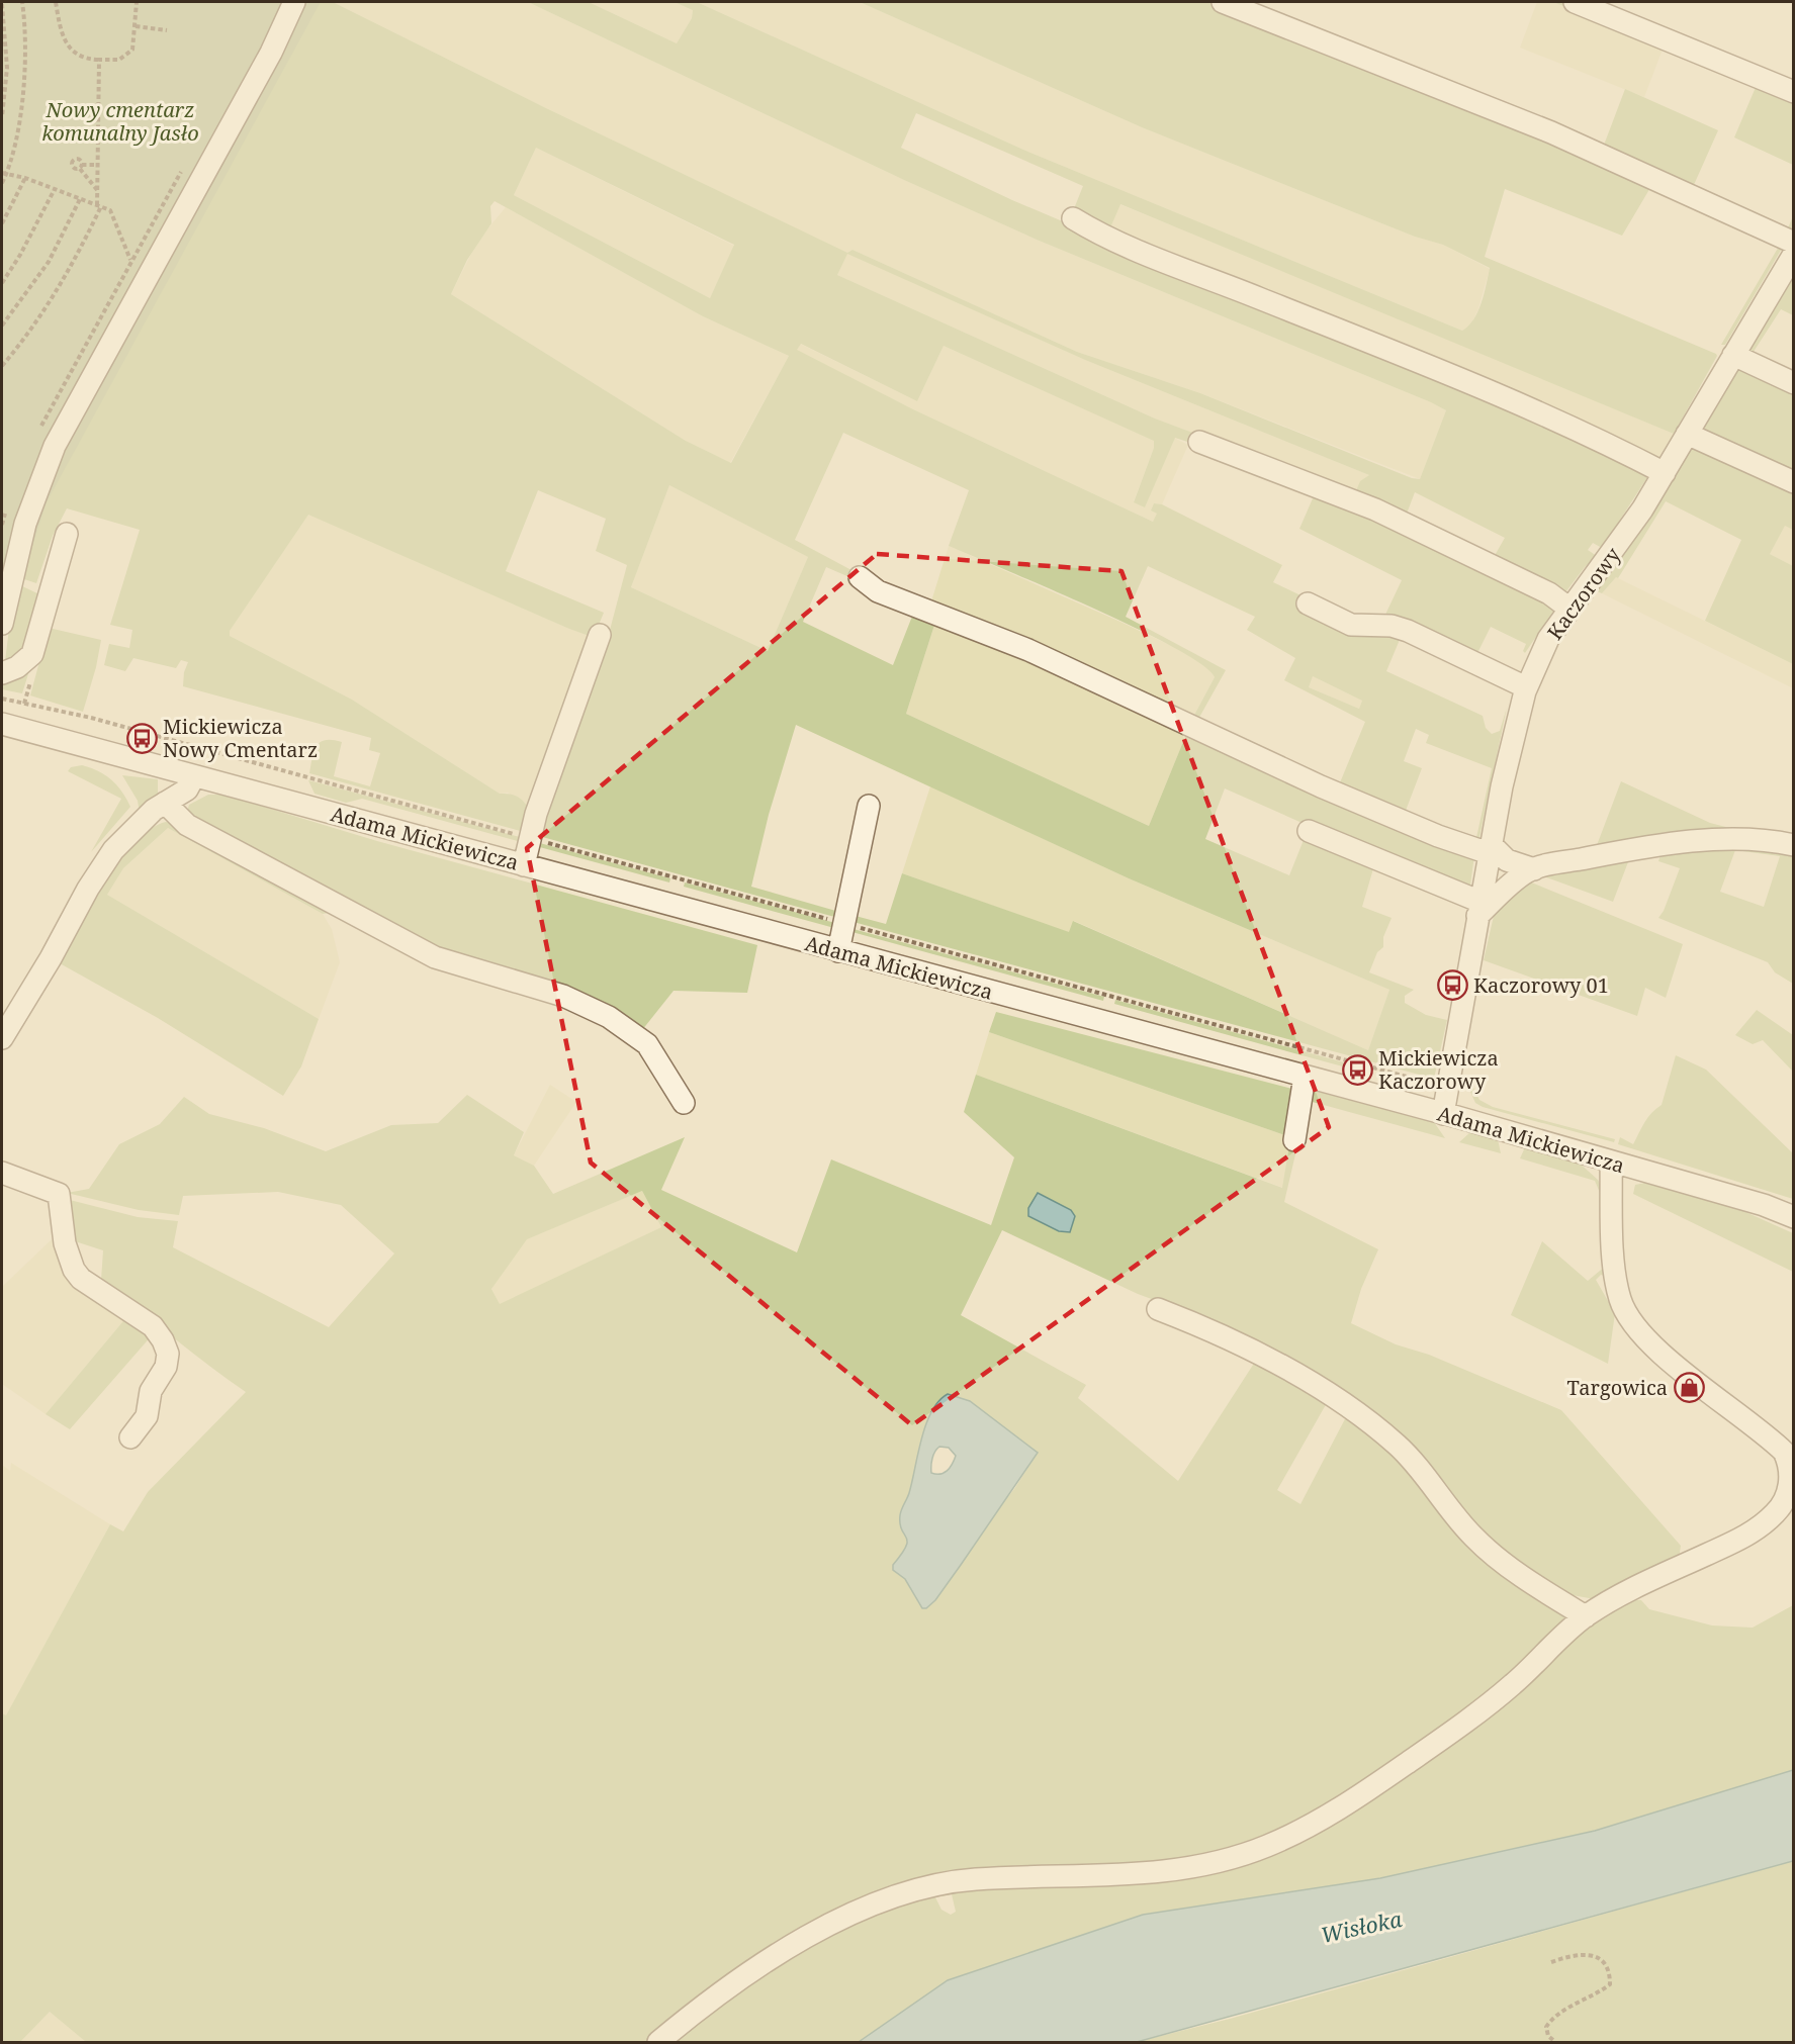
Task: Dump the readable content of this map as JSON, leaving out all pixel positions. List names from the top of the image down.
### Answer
{
  "streets": {
    "street": ["Kaczorowy", "Adama Mickiewicza"]
  },
  "crossings": [
    ["Kaczorowy", "Adama Mickiewicza"]
  ],
  "water": ["Wisłoka"],
  "parks": ["Nowy cmentarz komunalny Jasło"],
  "places": {
    "bus stop": ["Mickiewicza Nowy Cmentarz", "Kaczorowy 01", "Mickiewicza Kaczorowy"],
    "shop": ["Targowica"]
  }
}
